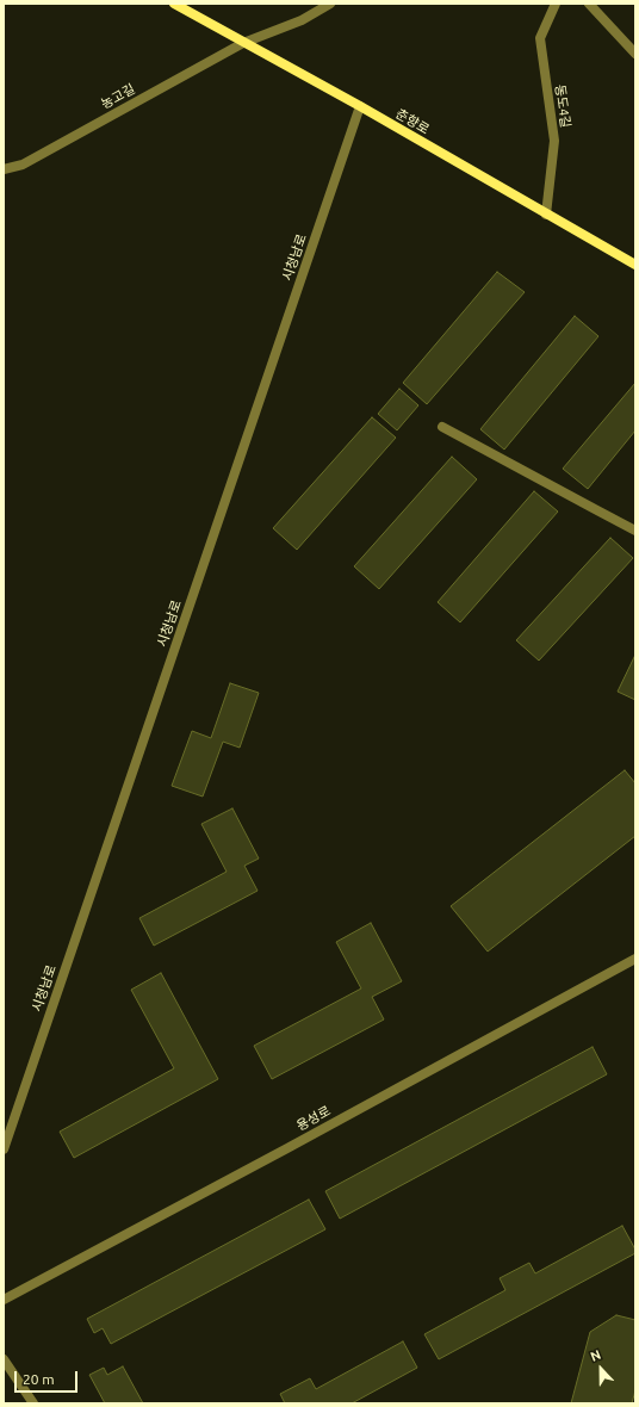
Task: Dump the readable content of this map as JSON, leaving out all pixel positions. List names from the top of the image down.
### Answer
{
  "streets": {
    "street": [
      "농고길",
      "동도4길",
      "춘향로",
      "시청남로",
      "용성로"
    ]
  },
  "crossings": [
    ["농고길", "춘향로"],
    ["동도4길", "춘향로"],
    ["춘향로", "시청남로"]
  ],
  "scale_bar": "20 m",
  "north": "top"
}
